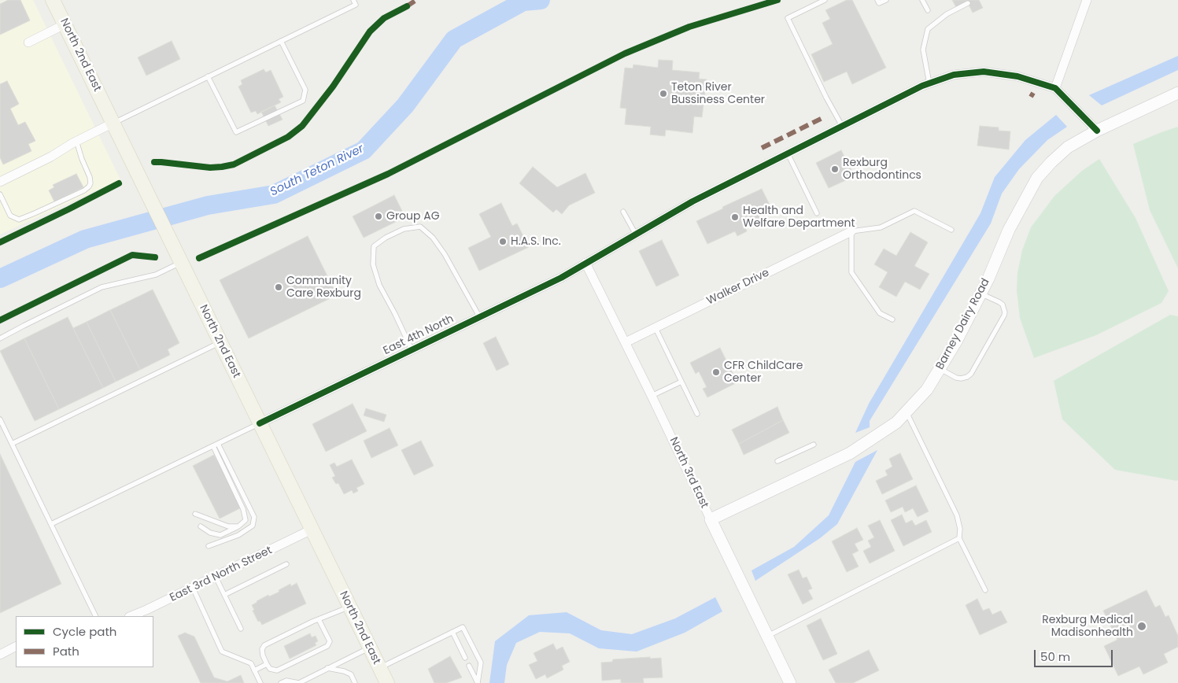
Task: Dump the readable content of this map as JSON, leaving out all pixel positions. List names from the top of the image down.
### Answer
{
  "streets": {
    "main road": ["North 2nd East"],
    "street": [
      "Walker Drive",
      "Barney Dairy Road",
      "East 4th North",
      "North 3rd East",
      "East 3rd North Street"
    ]
  },
  "crossings": [
    ["North 2nd East", "East 4th North"],
    ["North 2nd East", "East 3rd North Street"],
    ["Walker Drive", "North 3rd East"],
    ["Barney Dairy Road", "North 3rd East"],
    ["East 4th North", "North 3rd East"]
  ],
  "water": ["South Teton River"],
  "places": [
    "Teton River Bussiness Center",
    "Rexburg Orthodontincs",
    "Group AG",
    "Health and Welfare Department",
    "H.A.S. Inc.",
    "Community Care Rexburg",
    "CFR ChildCare Center",
    "Rexburg Medical Madisonhealth"
  ],
  "legend": ["Cycle path", "Path"],
  "scale_bar": "50 m"
}
